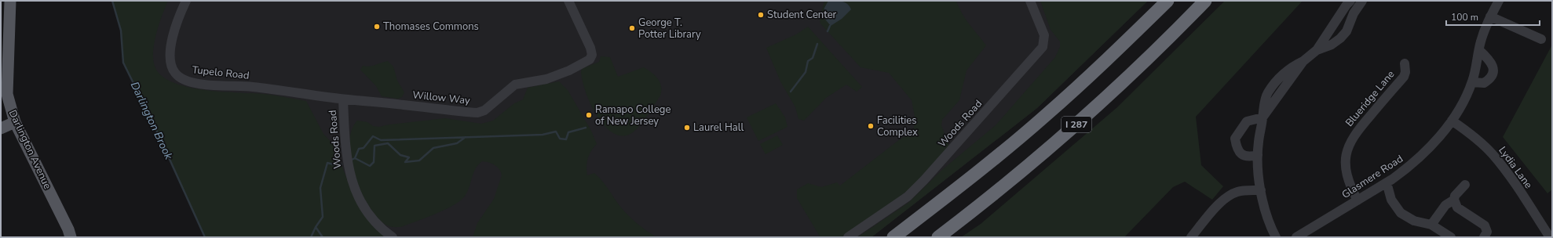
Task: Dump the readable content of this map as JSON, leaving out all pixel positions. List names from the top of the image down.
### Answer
{
  "streets": {
    "highway": ["I 287"],
    "main road": ["Darlington Avenue"],
    "street": [
      "Tupelo Road",
      "Willow Way",
      "Blueridge Lane",
      "Woods Road",
      "Lydia Lane",
      "Glasmere Road"
    ]
  },
  "crossings": [
    ["Tupelo Road", "Willow Way"],
    ["Tupelo Road", "Woods Road"],
    ["Willow Way", "Woods Road"],
    ["Blueridge Lane", "Glasmere Road"],
    ["Lydia Lane", "Glasmere Road"]
  ],
  "water": ["Darlington Brook"],
  "places": [
    "Student Center",
    "Thomases Commons",
    "George T. Potter Library",
    "Ramapo College of New Jersey",
    "Facilities Complex",
    "Laurel Hall"
  ],
  "scale_bar": "100 m"
}
